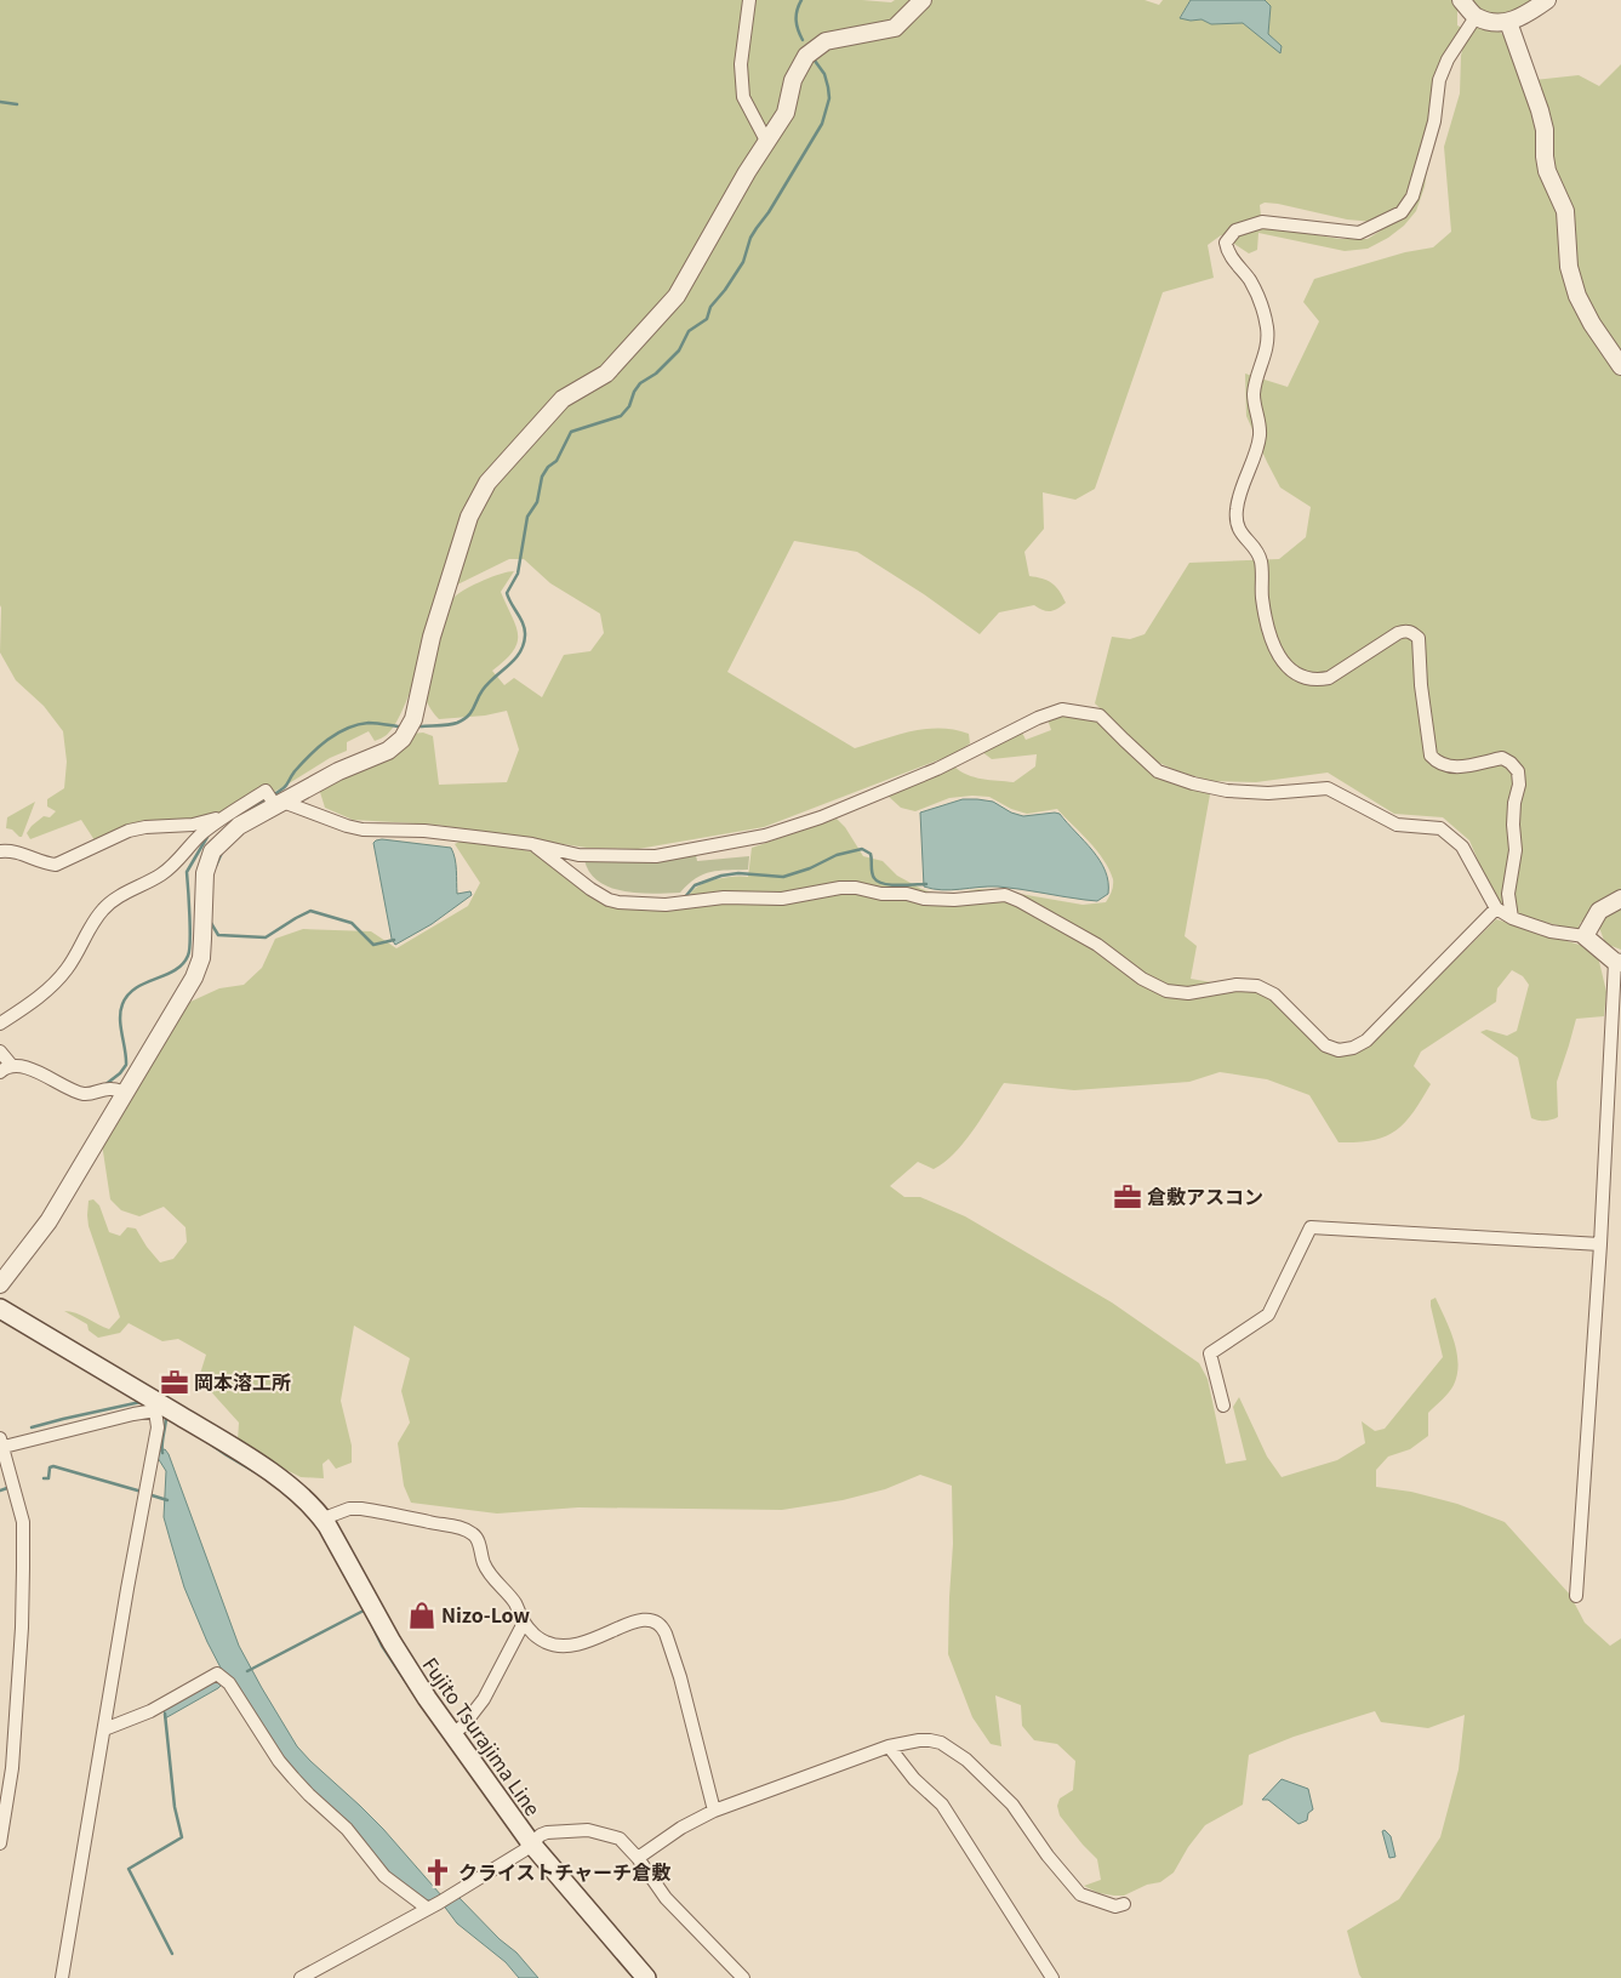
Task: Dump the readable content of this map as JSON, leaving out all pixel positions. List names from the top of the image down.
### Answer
{
  "streets": {
    "main road": ["Fujito Tsurajima Line"]
  },
  "places": {
    "office": ["倉敷アスコン", "岡本溶工所"],
    "shop": ["Nizo-Low"],
    "church": ["クライストチャーチ倉敷"]
  }
}
